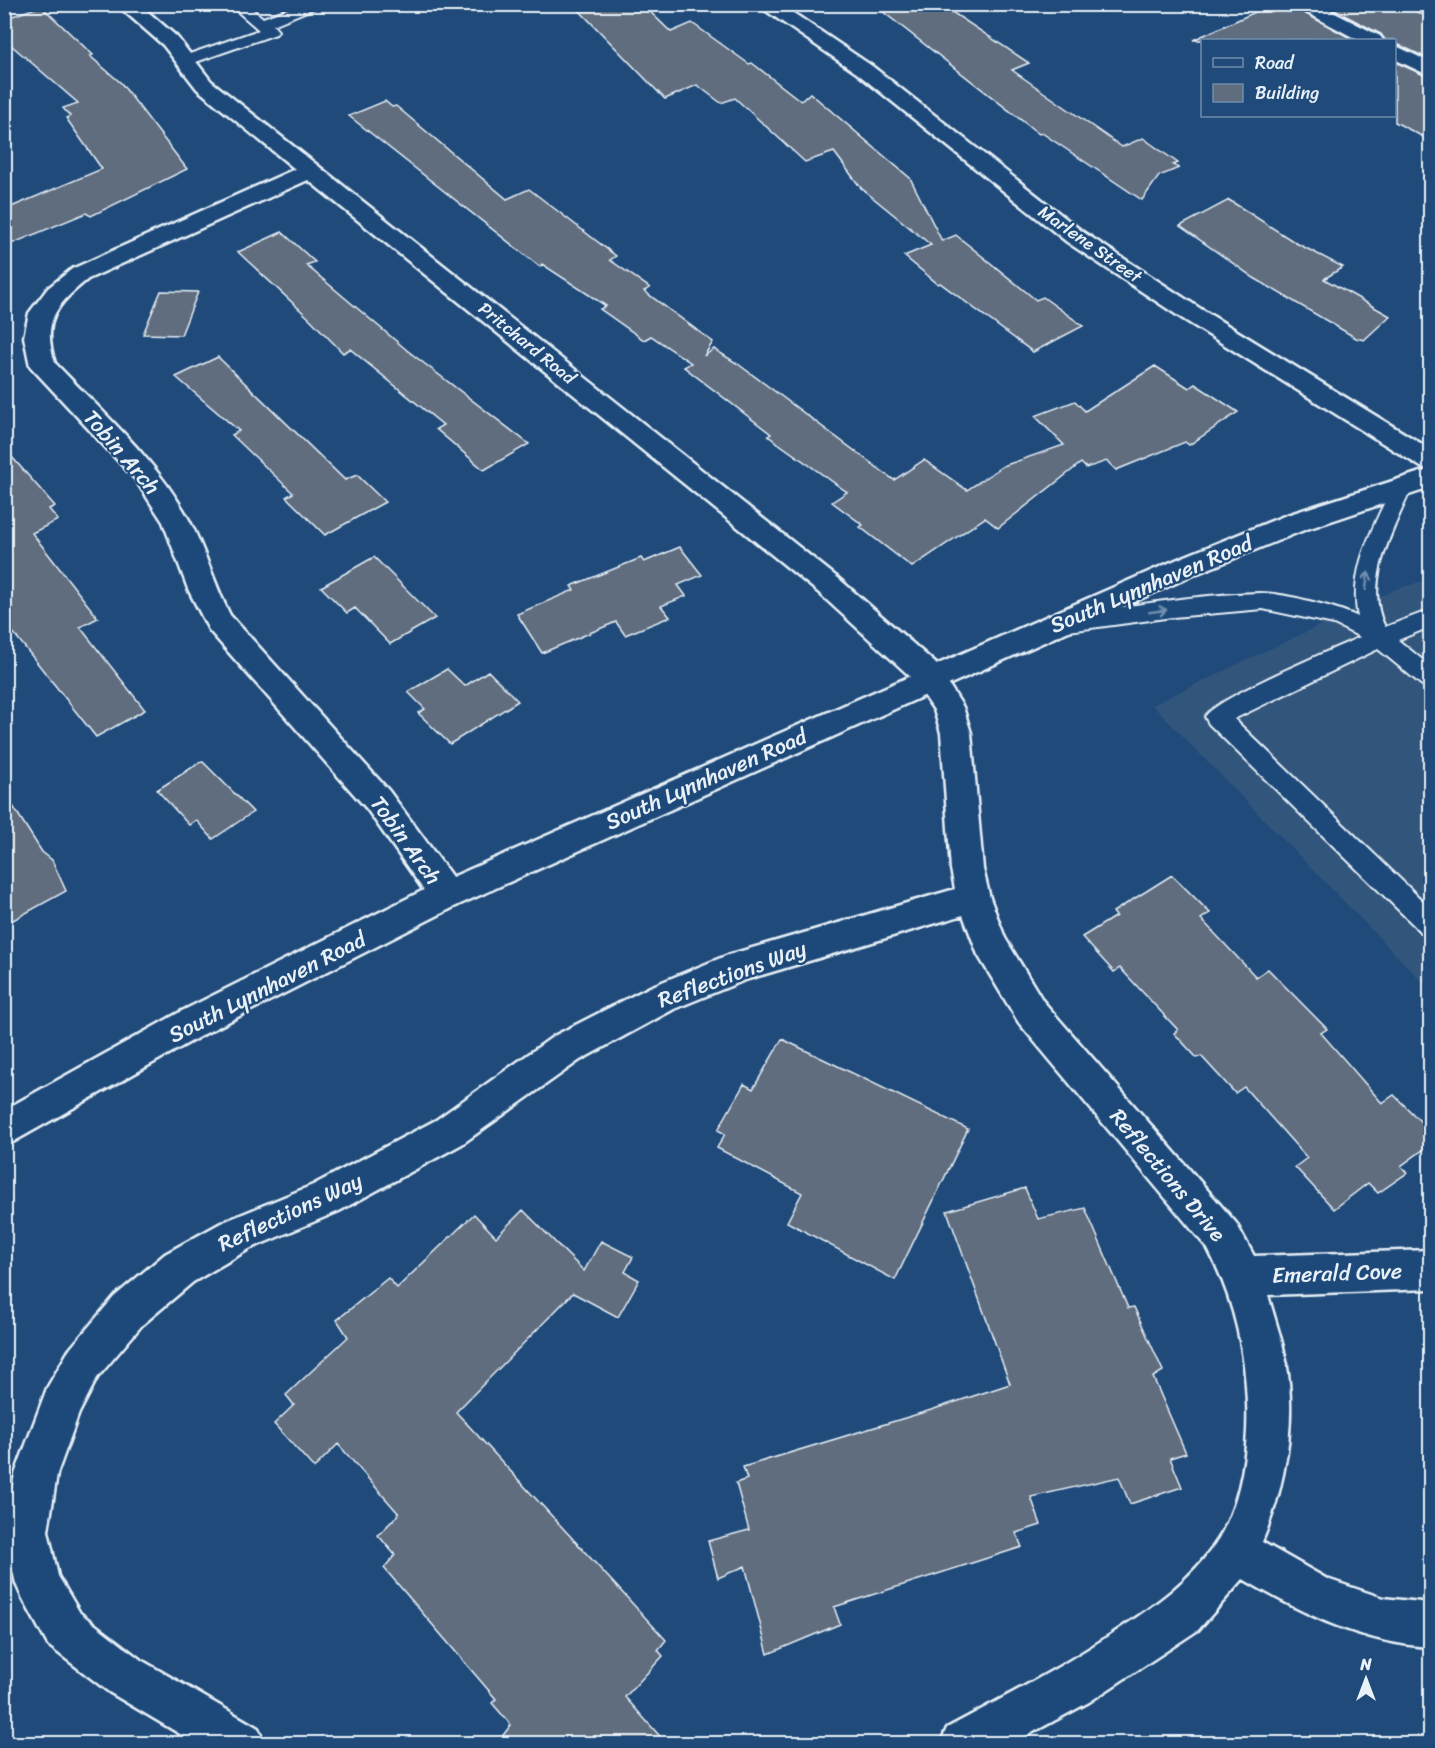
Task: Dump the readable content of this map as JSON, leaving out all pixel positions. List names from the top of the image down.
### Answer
{
  "streets": {
    "street": [
      "Marlene Street",
      "Pritchard Road",
      "Tobin Arch",
      "South Lynnhaven Road",
      "Reflections Way",
      "Reflections Drive",
      "Emerald Cove"
    ]
  },
  "crossings": [
    ["Pritchard Road", "Tobin Arch"],
    ["Pritchard Road", "South Lynnhaven Road"],
    ["Pritchard Road", "Reflections Drive"],
    ["Tobin Arch", "South Lynnhaven Road"],
    ["South Lynnhaven Road", "Reflections Drive"],
    ["Reflections Way", "Reflections Drive"],
    ["Reflections Drive", "Emerald Cove"]
  ],
  "legend": ["Road", "Building"],
  "north": "top"
}
